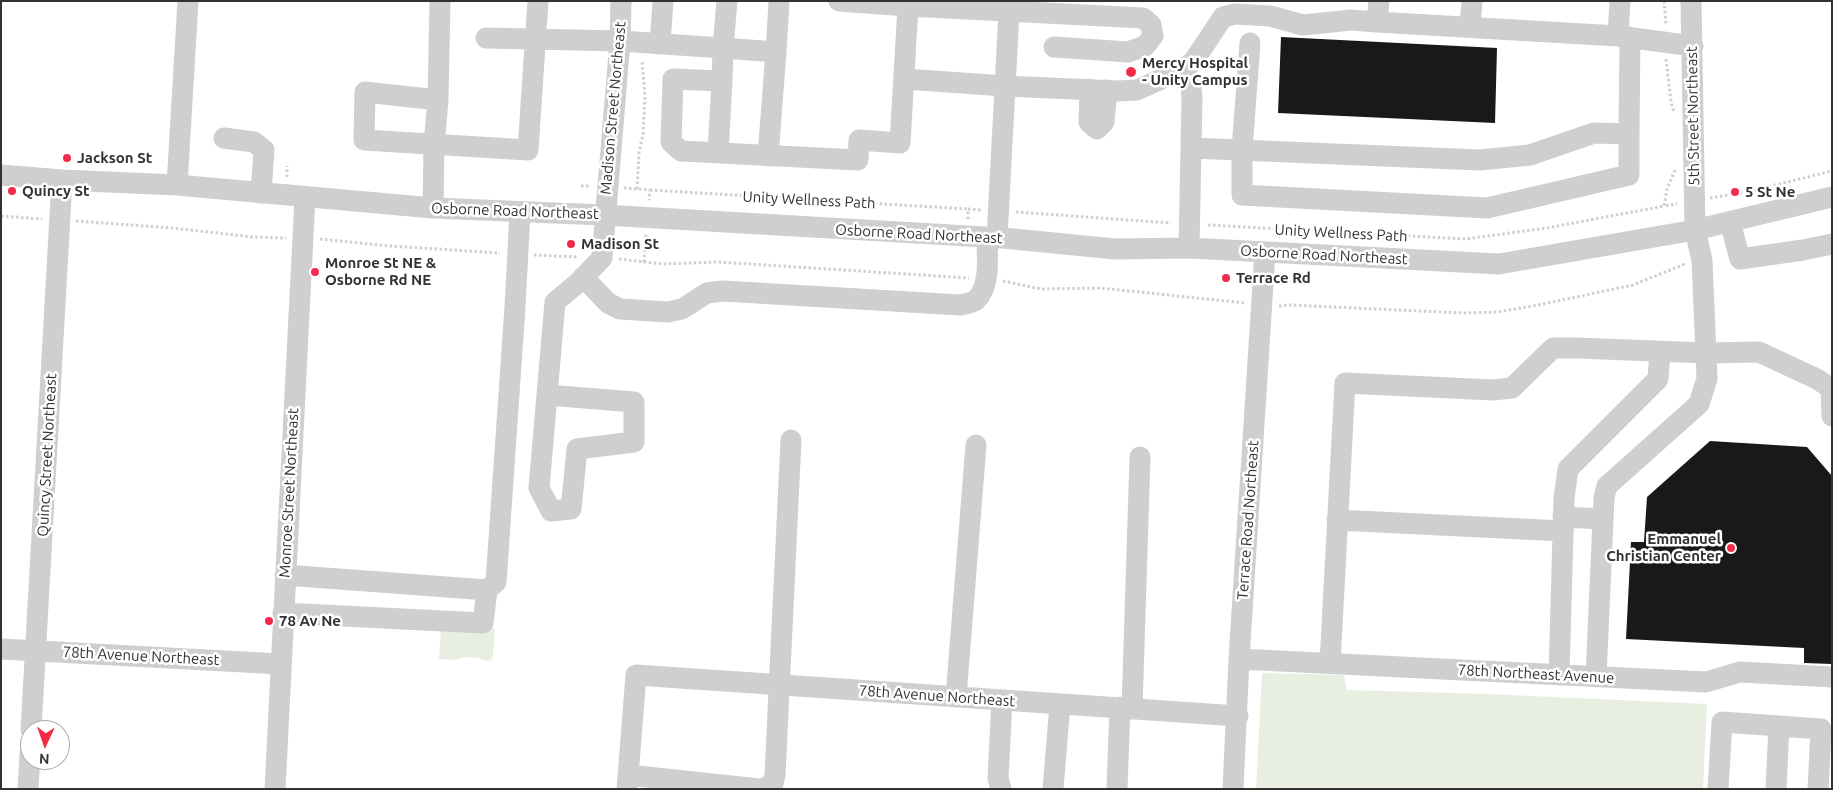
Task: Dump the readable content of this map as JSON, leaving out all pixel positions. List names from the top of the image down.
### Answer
{
  "streets": {
    "street": [
      "Madison Street Northeast",
      "5th Street Northeast",
      "Osborne Road Northeast",
      "Quincy Street Northeast",
      "Monroe Street Northeast",
      "Terrace Road Northeast",
      "78th Avenue Northeast",
      "78th Northeast Avenue"
    ],
    "path": ["Unity Wellness Path"]
  },
  "crossings": [
    ["Madison Street Northeast", "Osborne Road Northeast"],
    ["5th Street Northeast", "Unity Wellness Path"],
    ["5th Street Northeast", "Osborne Road Northeast"],
    ["5th Street Northeast", "78th Northeast Avenue"],
    ["Osborne Road Northeast", "Quincy Street Northeast"],
    ["Osborne Road Northeast", "Monroe Street Northeast"],
    ["Osborne Road Northeast", "Terrace Road Northeast"],
    ["Quincy Street Northeast", "78th Avenue Northeast"],
    ["Monroe Street Northeast", "78th Avenue Northeast"],
    ["Terrace Road Northeast", "78th Avenue Northeast"],
    ["Terrace Road Northeast", "78th Northeast Avenue"]
  ],
  "places": [
    "Mercy Hospital - Unity Campus",
    "Jackson St",
    "Quincy St",
    "5 St Ne",
    "Madison St",
    "Monroe St NE & Osborne Rd NE",
    "Terrace Rd",
    "Emmanuel Christian Center",
    "78 Av Ne"
  ],
  "north": "bottom"
}
